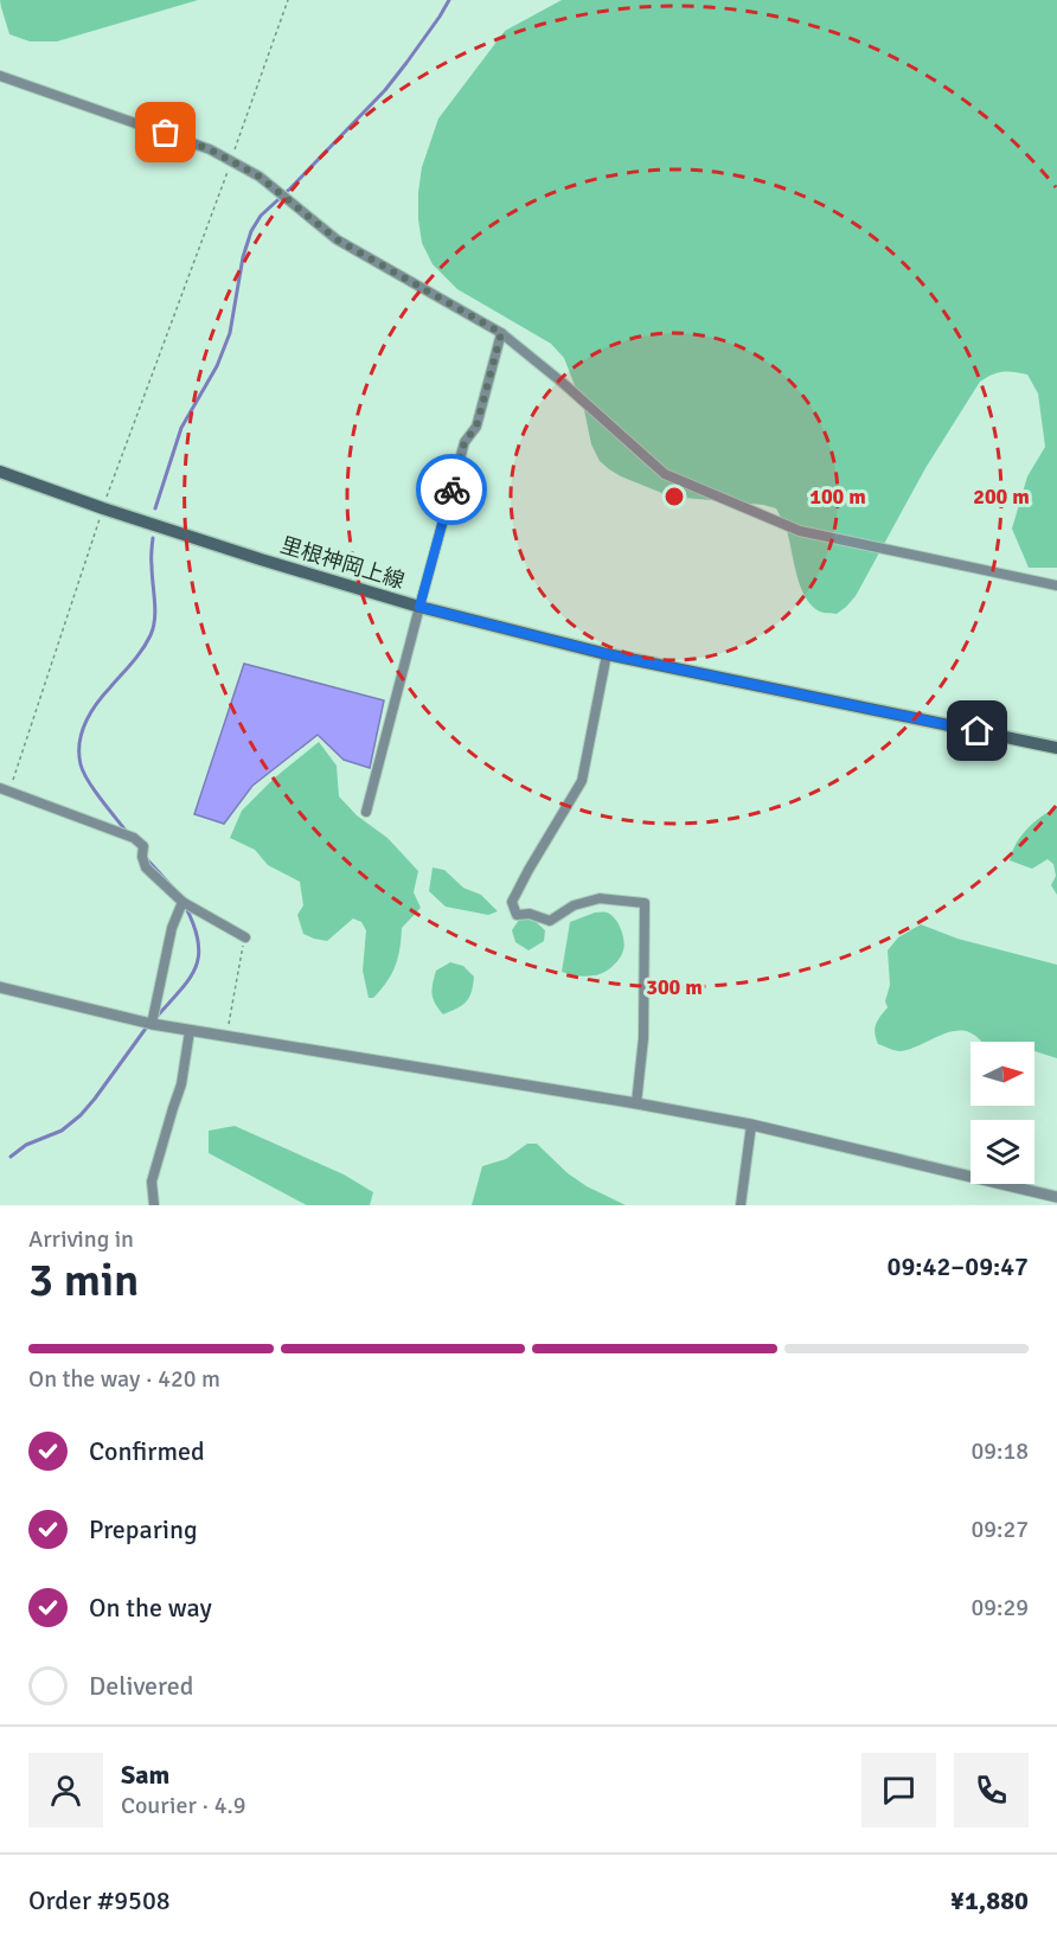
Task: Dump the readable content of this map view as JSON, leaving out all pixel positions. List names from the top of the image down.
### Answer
{
  "streets": {
    "main road": ["里根神岡上線"]
  },
  "north": "right",
  "page": {
    "heading": ["3 min", "Arriving in", "09:42–09:47"],
    "panel": [
      "Sam",
      "Courier · 4.9",
      "Order #9508",
      "¥1,880"
    ],
    "bar": "On the way · 420 m",
    "list": [
      ["Confirmed", "09:18"],
      ["Preparing", "09:27"],
      ["On the way", "09:29"],
      "Delivered"
    ]
  },
  "rings": ["100 m", "200 m", "300 m"]
}
